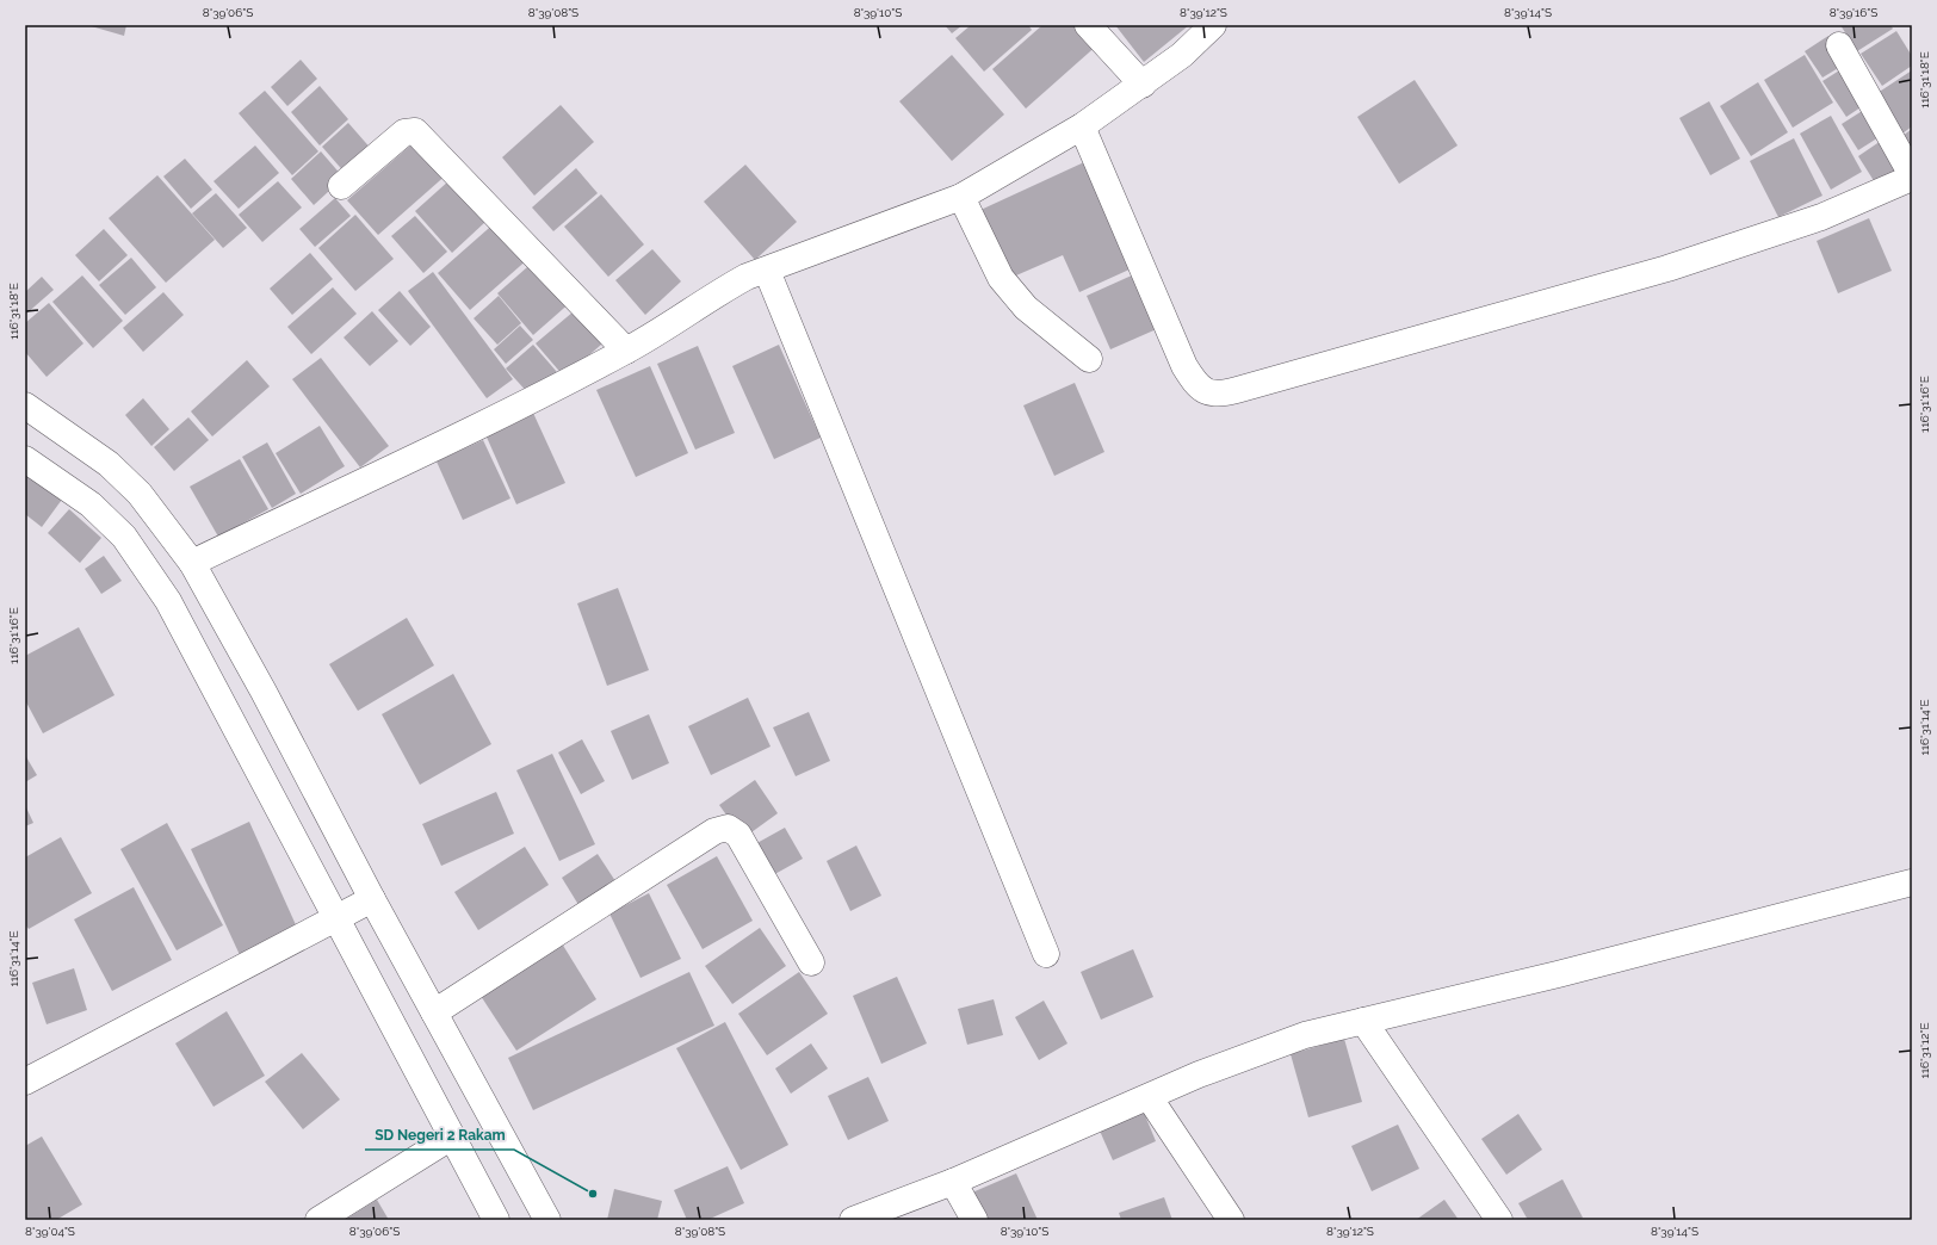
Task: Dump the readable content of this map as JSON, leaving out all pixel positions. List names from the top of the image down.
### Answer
{
  "places": ["SD Negeri 2 Rakam"],
  "coordinates": [
    "8°39'06\"S",
    "8°39'08\"S",
    "8°39'10\"S",
    "8°39'12\"S",
    "8°39'14\"S",
    "8°39'16\"S",
    "116°31'18\"E",
    "116°31'16\"E",
    "116°31'14\"E",
    "116°31'12\"E",
    "8°39'04\"S"
  ]
}
